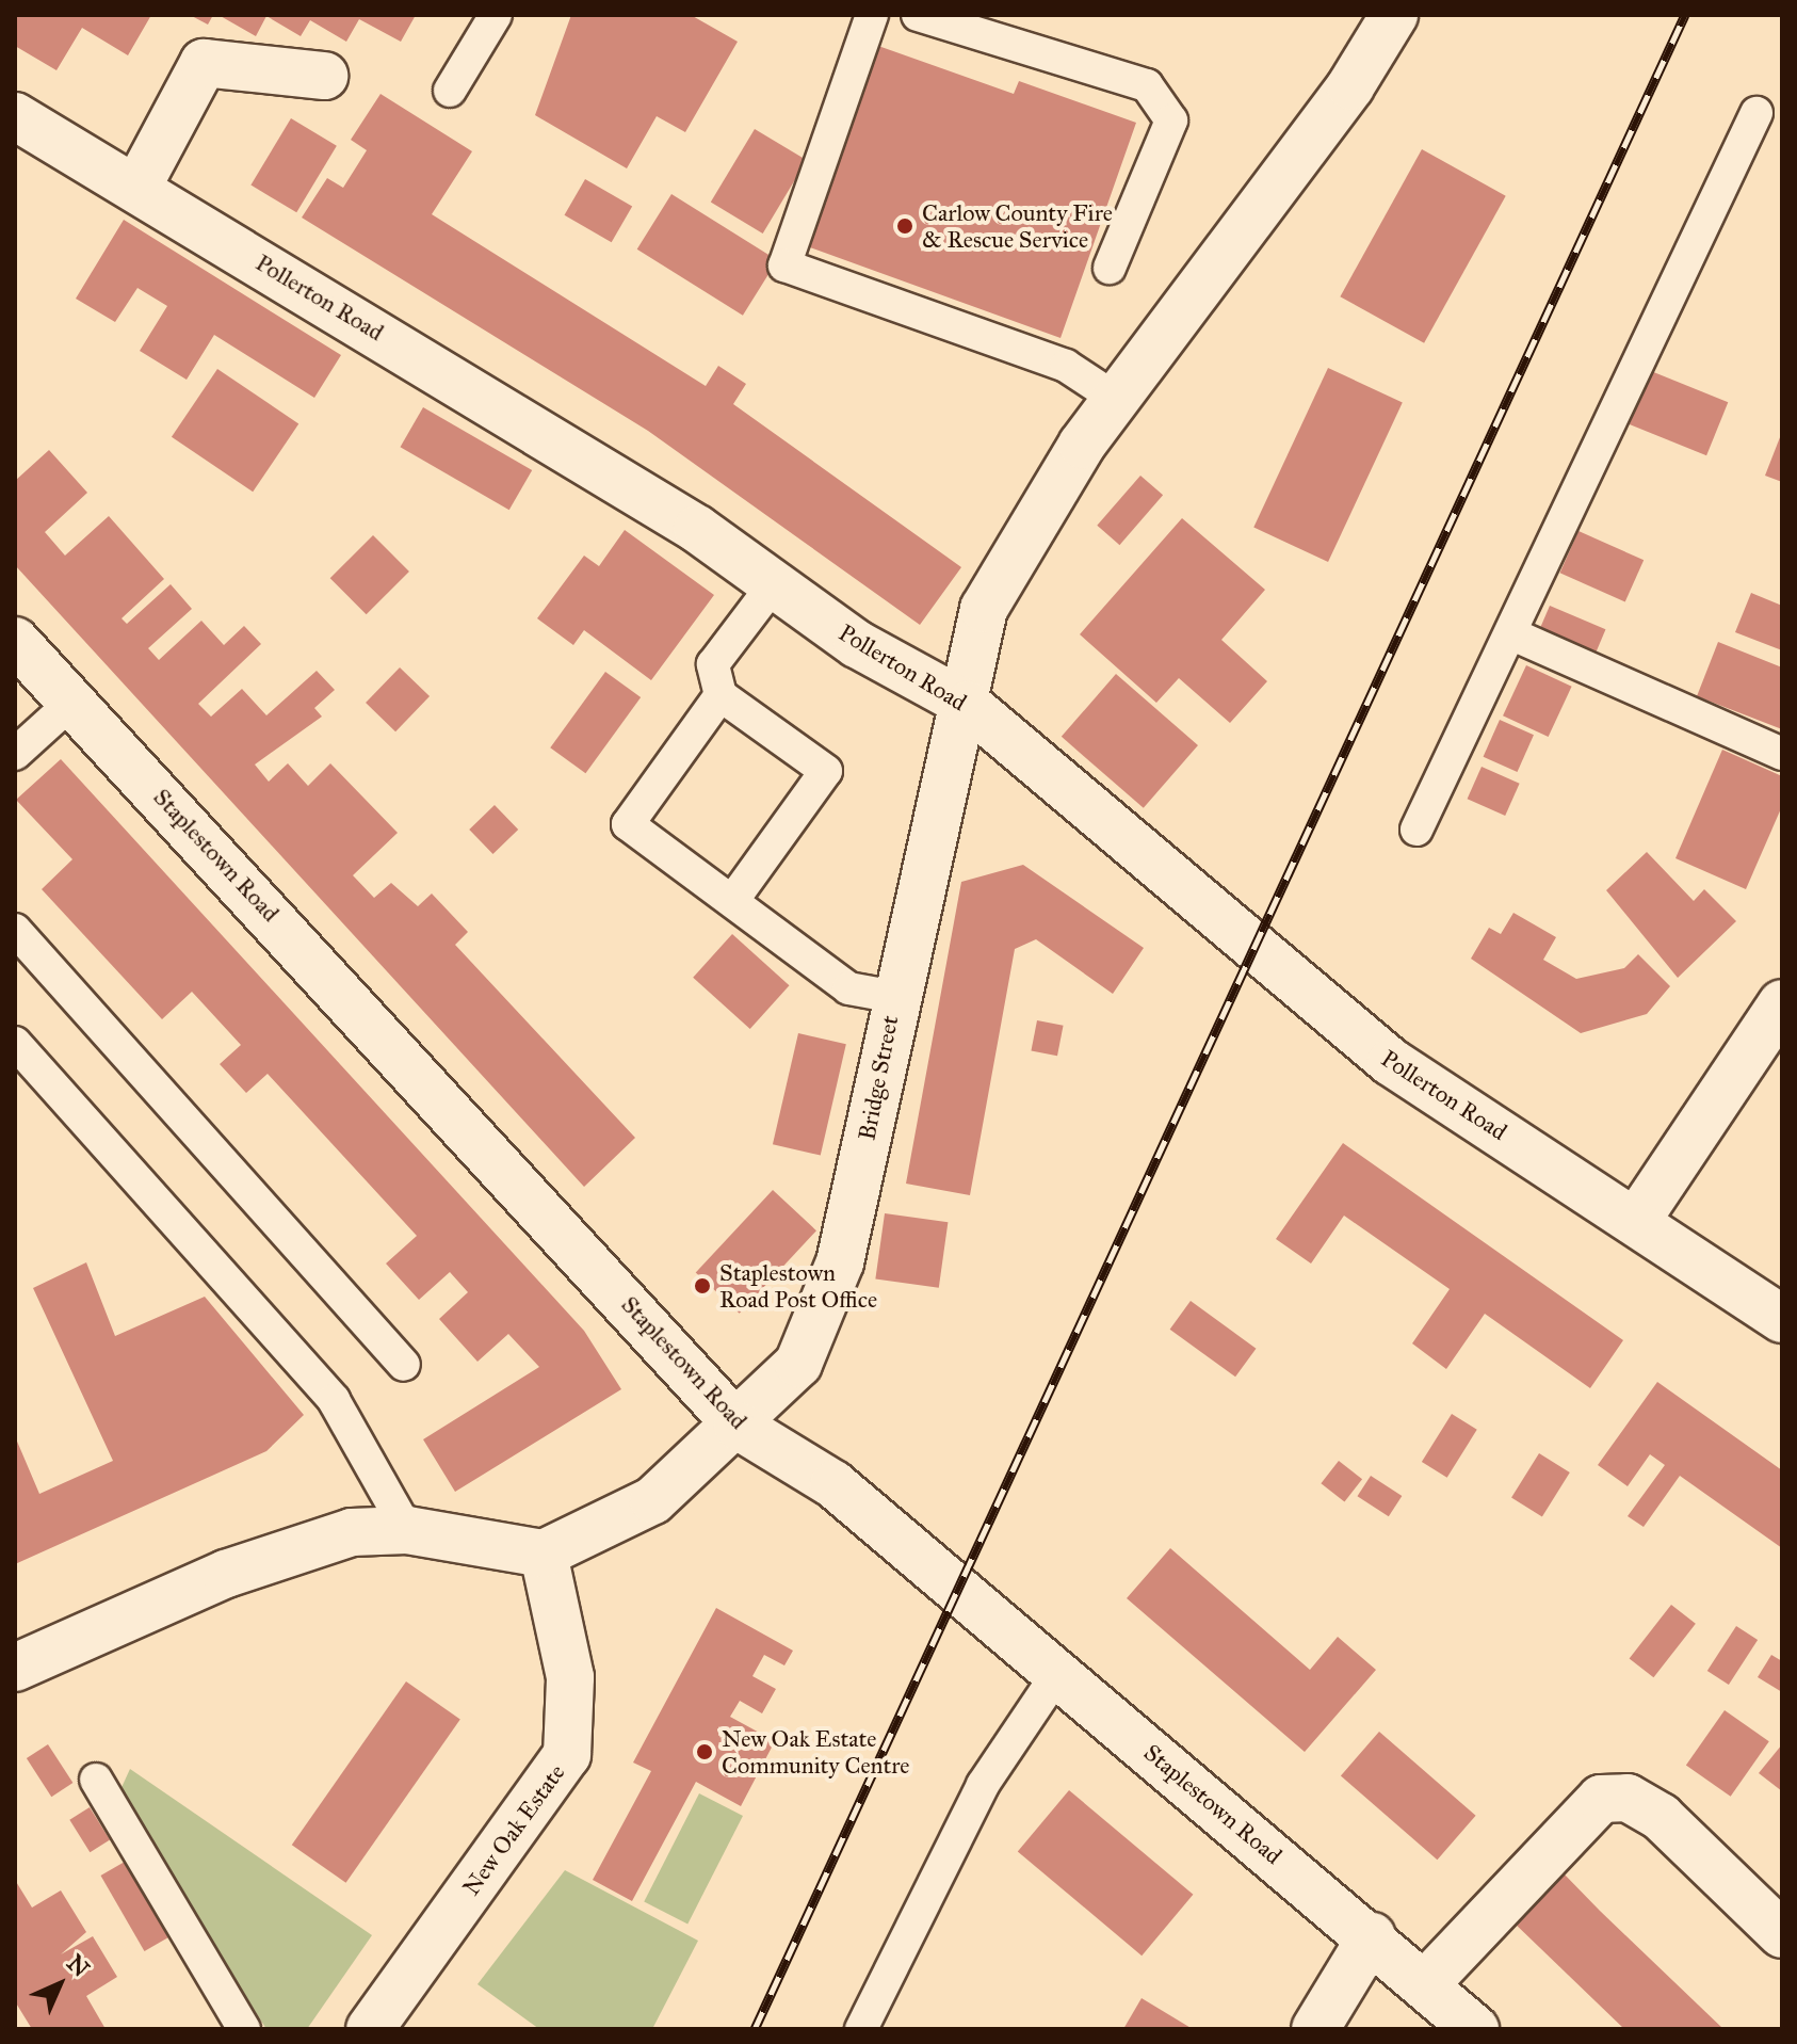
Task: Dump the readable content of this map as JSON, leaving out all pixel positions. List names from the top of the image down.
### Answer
{
  "streets": {
    "main road": [
      "Pollerton Road",
      "Staplestown Road",
      "Bridge Street",
      "New Oak Estate"
    ]
  },
  "crossings": [
    ["Pollerton Road", "Bridge Street"],
    ["Staplestown Road", "Bridge Street"],
    ["Bridge Street", "New Oak Estate"]
  ],
  "places": ["Carlow County Fire & Rescue Service", "Staplestown Road Post Office", "New Oak Estate Community Centre"],
  "north": "top right"
}
